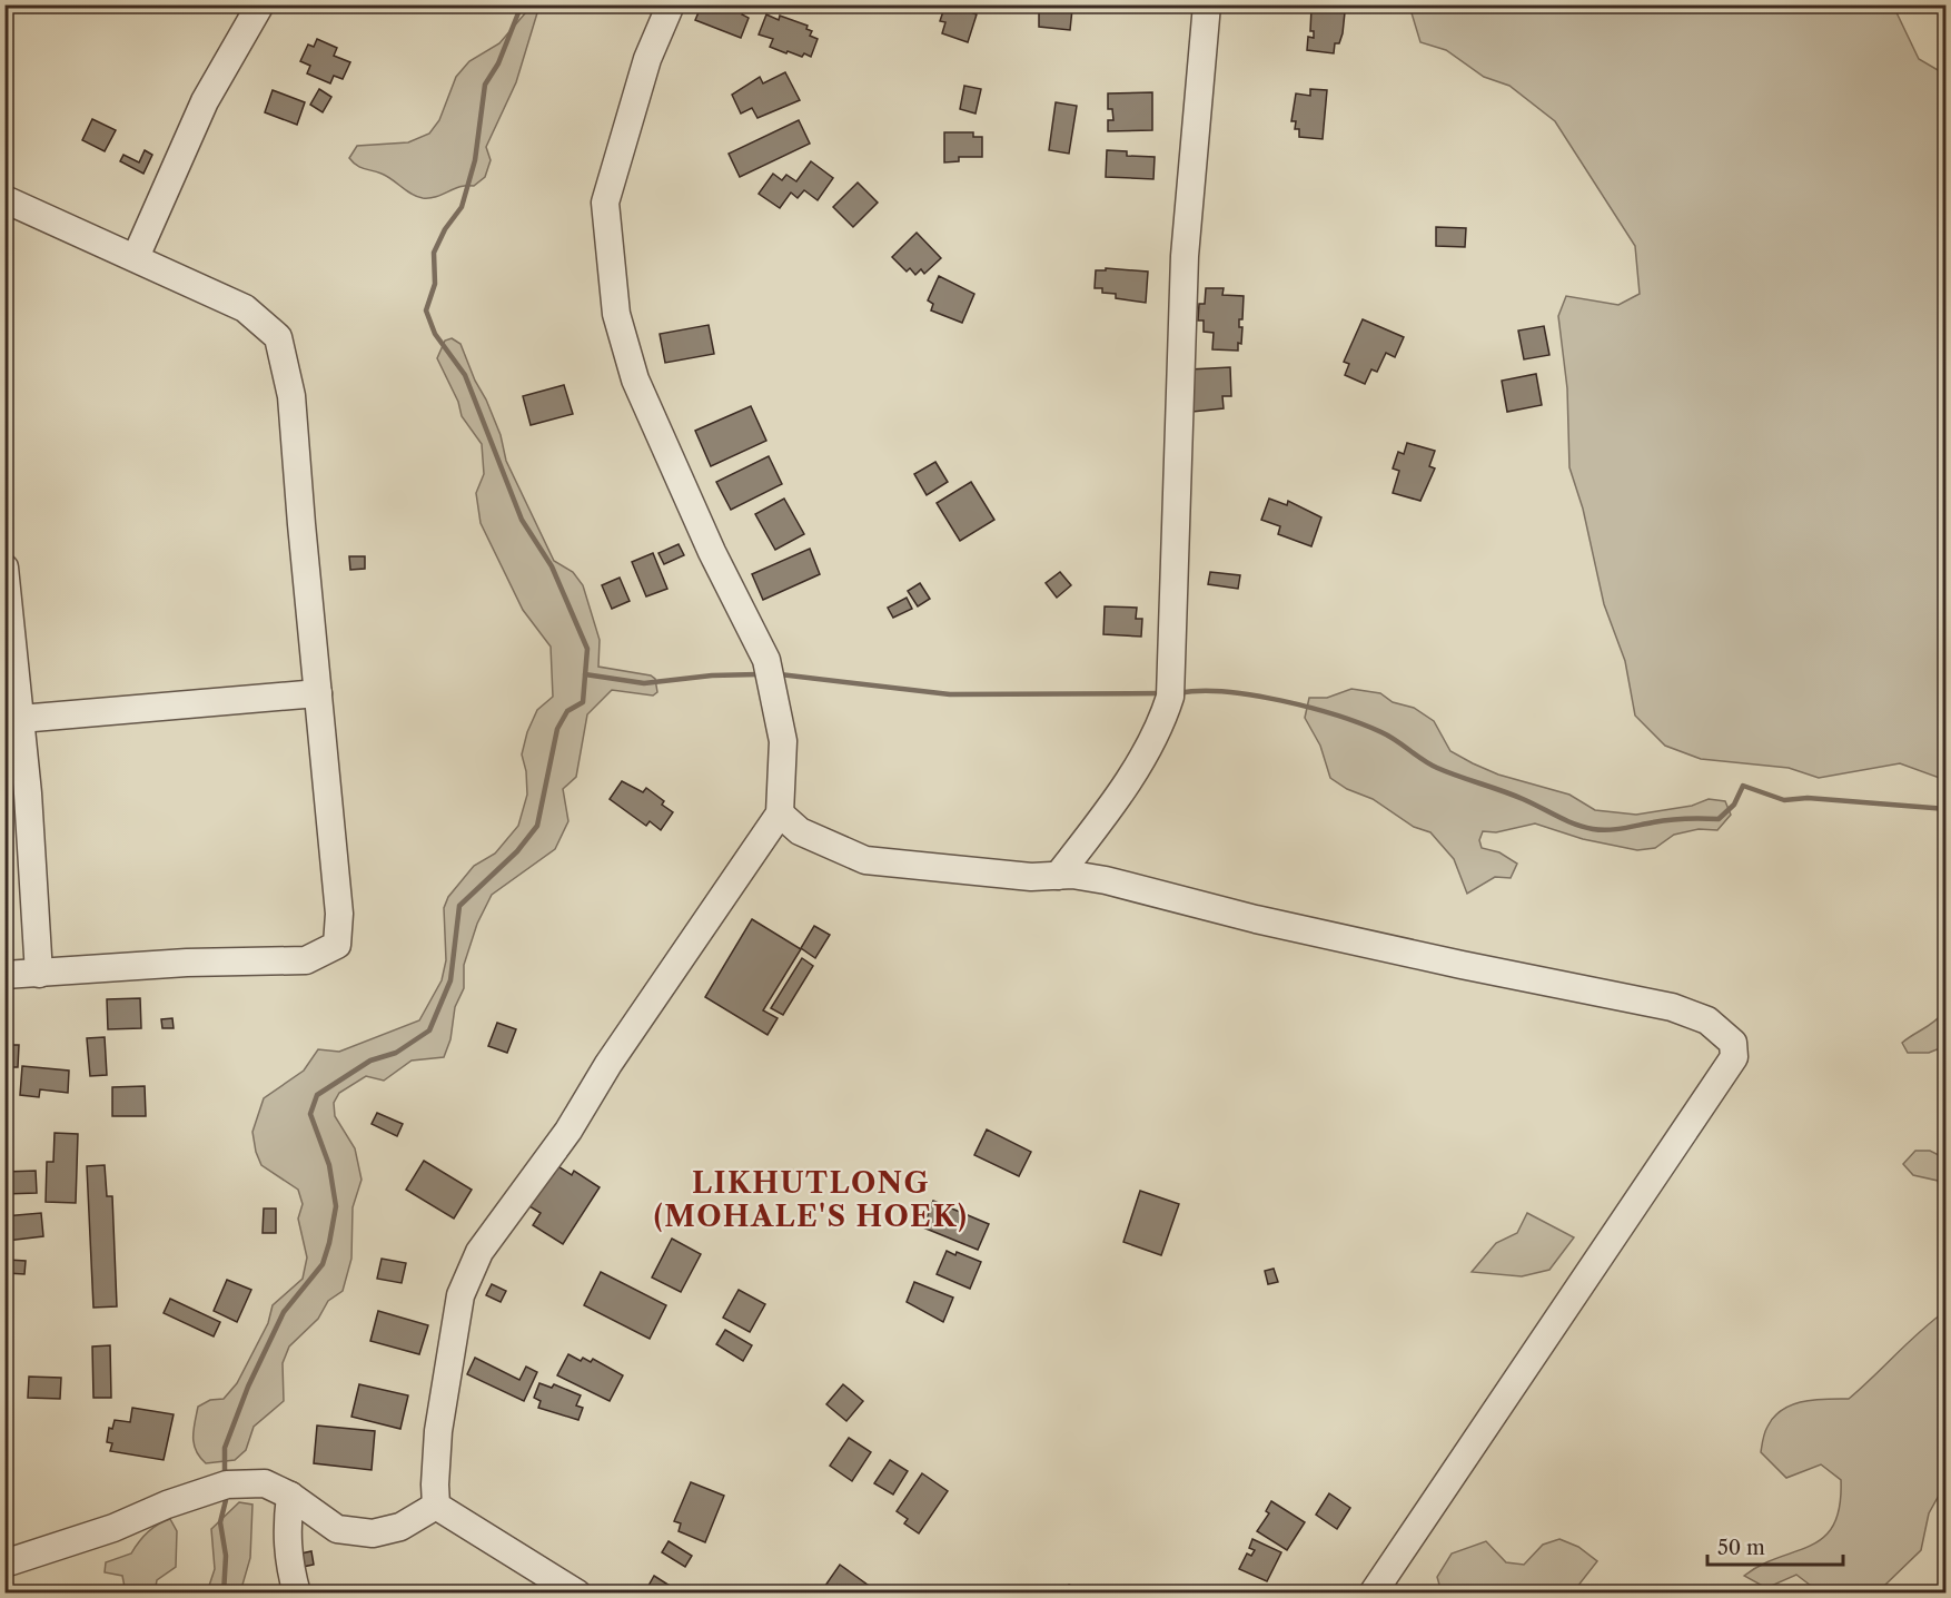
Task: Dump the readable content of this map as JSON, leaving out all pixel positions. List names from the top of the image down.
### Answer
{
  "districts": ["LIKHUTLONG (MOHALE'S HOEK)"],
  "scale_bar": "50 m"
}
